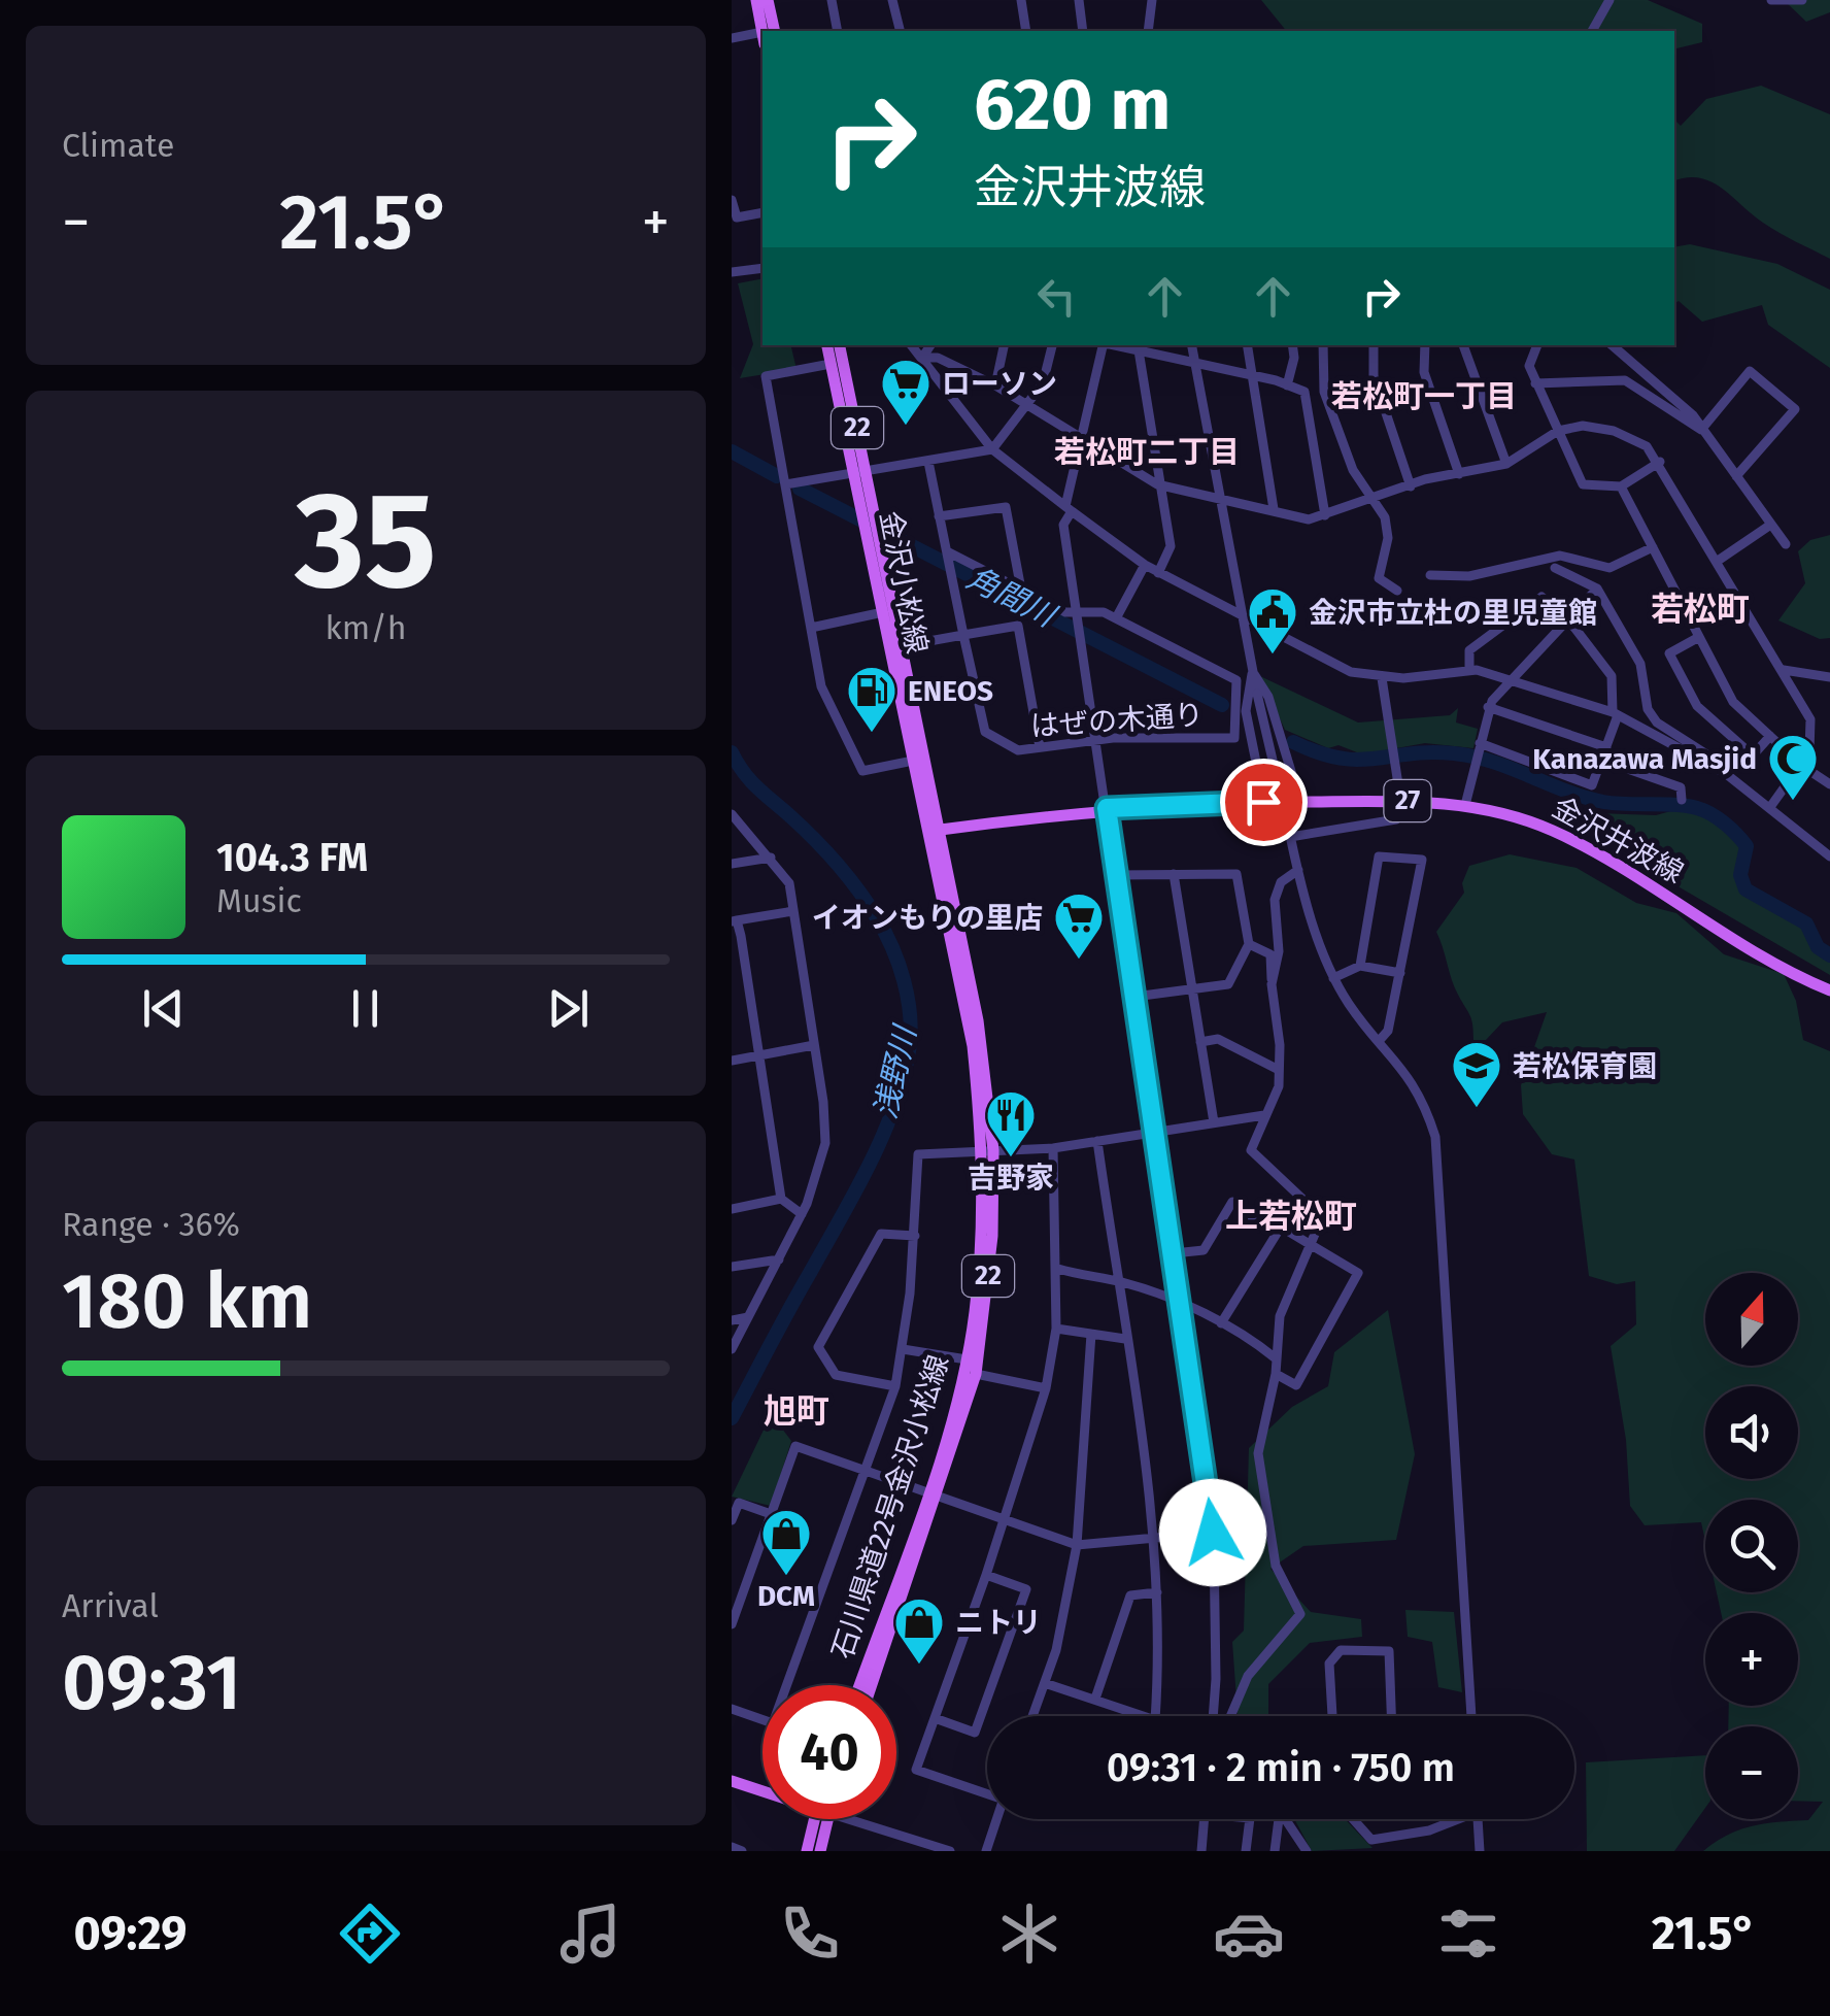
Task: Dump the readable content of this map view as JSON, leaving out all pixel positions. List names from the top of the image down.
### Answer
{
  "streets": {
    "main road": [
      "22",
      "金沢小松線",
      "27",
      "金沢井波線",
      "石川県道22号金沢小松線"
    ],
    "street": ["はぜの木通り"]
  },
  "crossings": [
    ["22", "金沢小松線"],
    ["22", "金沢井波線"],
    ["22", "石川県道22号金沢小松線"],
    ["金沢小松線", "金沢井波線"]
  ],
  "districts": [
    "若松町一丁目",
    "若松町二丁目",
    "若松町",
    "上若松町",
    "旭町"
  ],
  "water": ["角間川", "浅野川"],
  "places": {
    "supermarket": ["ローソン", "イオンもりの里店"],
    "public building": ["金沢市立杜の里児童館"],
    "fuel station": ["ENEOS"],
    "mosque": ["Kanazawa Masjid"],
    "school or university": ["若松保育園"],
    "restaurant": ["吉野家"],
    "shop": ["DCM", "ニトリ"]
  },
  "north": "top",
  "page": {
    "tile": [
      "Climate",
      ["35", "km/h"],
      ["Range · 36%", "180 km"],
      ["Arrival", "09:31"]
    ],
    "turn": ["620 m", "金沢井波線"],
    "heat": ["−", "21.5°", "+"],
    "song": ["104.3 FM", "Music"],
    "map_buttons": ["+", "−"],
    "limit": "40",
    "trip": "09:31 · 2 min · 750 m",
    "tabs": ["09:29", "21.5°"]
  }
}
